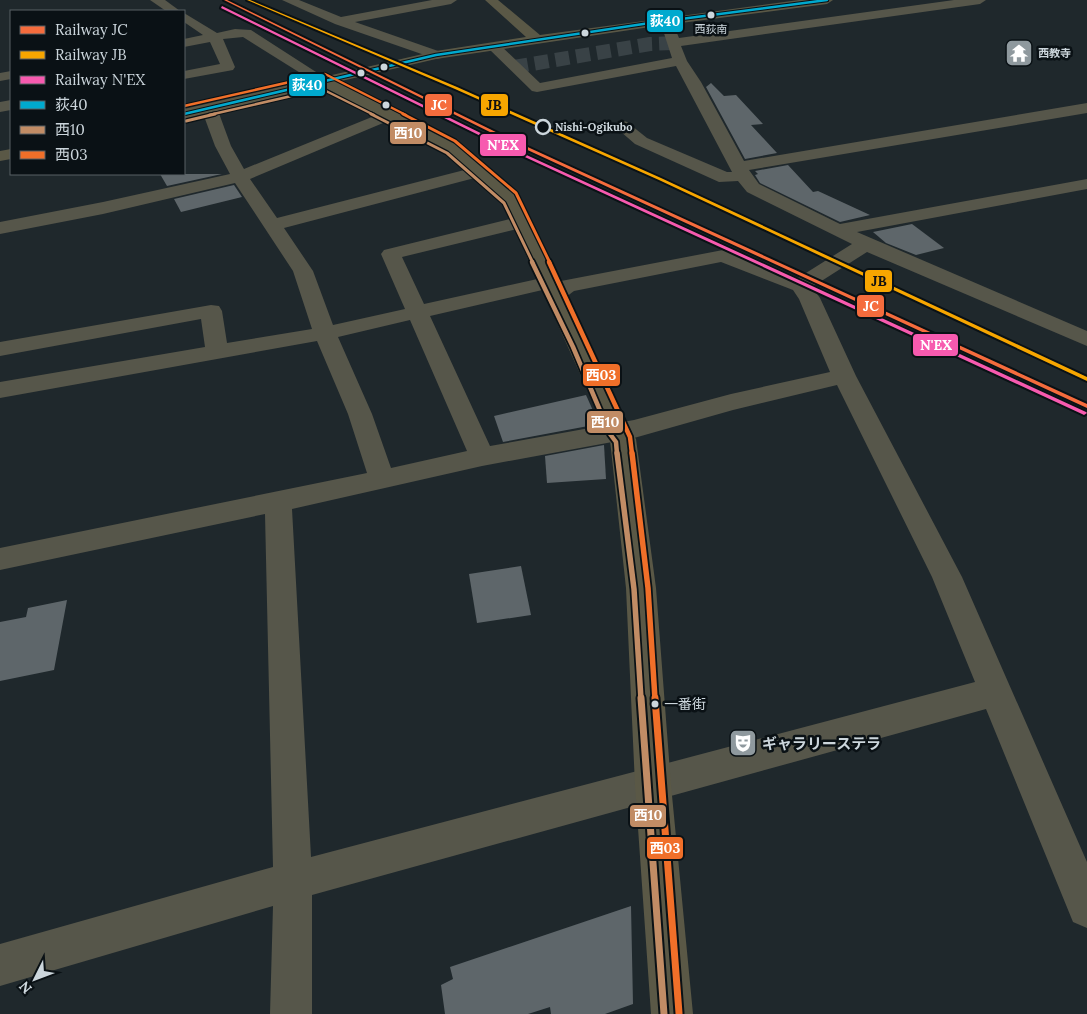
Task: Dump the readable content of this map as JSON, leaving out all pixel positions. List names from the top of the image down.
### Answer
{
  "places": {
    "other": ["西荻南", "Nishi-Ogikubo", "一番街"],
    "temple": ["西教寺"],
    "theatre": ["ギャラリーステラ"]
  },
  "lines": [
    "rail line JC",
    "rail line JB",
    "transit line 荻40",
    "rail line N'EX",
    "transit line 西03",
    "transit line 西10"
  ],
  "legend": [
    "Railway JC",
    "Railway JB",
    "Railway N'EX",
    "荻40",
    "西10",
    "西03"
  ],
  "north": "bottom left"
}
